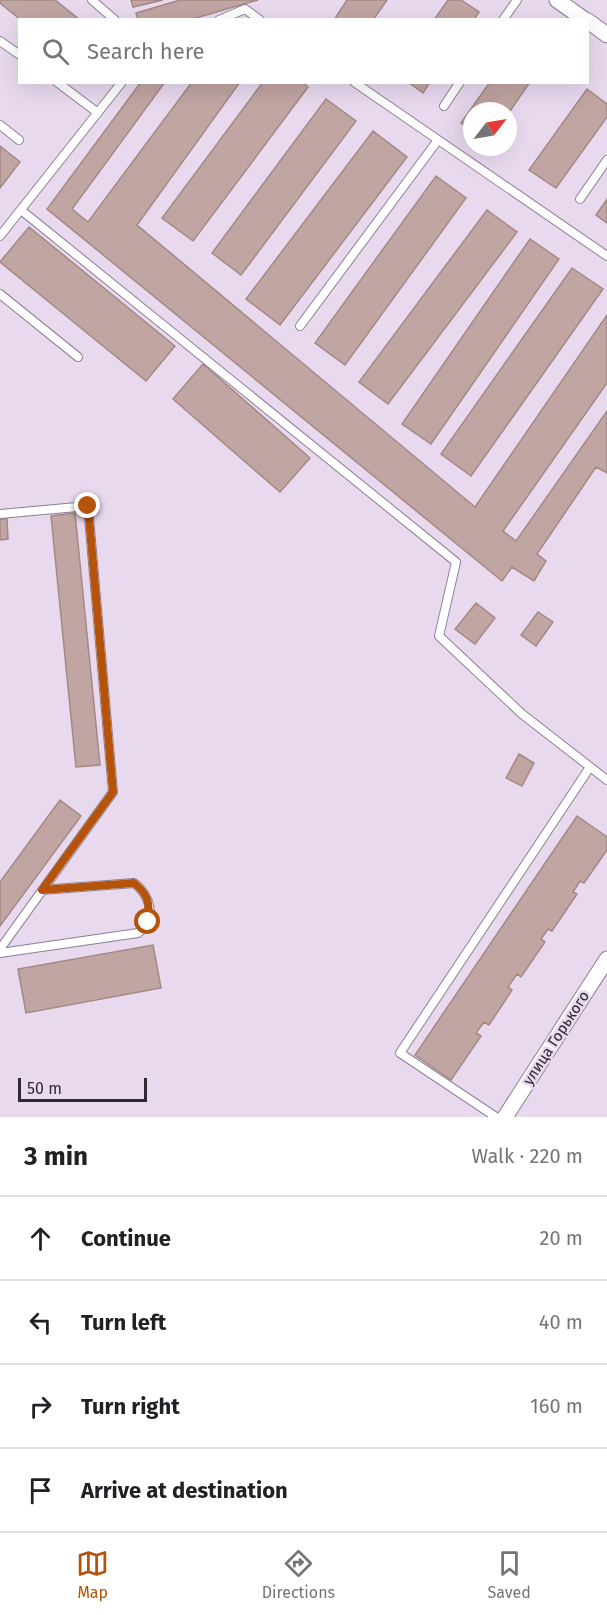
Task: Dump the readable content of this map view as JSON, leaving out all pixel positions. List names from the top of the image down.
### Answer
{
  "streets": {
    "street": ["улица Горького"]
  },
  "scale_bar": "50 m",
  "north": "top right",
  "page": {
    "search": "Search here",
    "scale": "50 m",
    "heading": ["3 min", "Walk · 220 m"],
    "list": [
      ["Continue", "20 m"],
      ["Turn left", "40 m"],
      ["Turn right", "160 m"],
      "Arrive at destination"
    ],
    "nav": ["Map", "Directions", "Saved"]
  }
}
